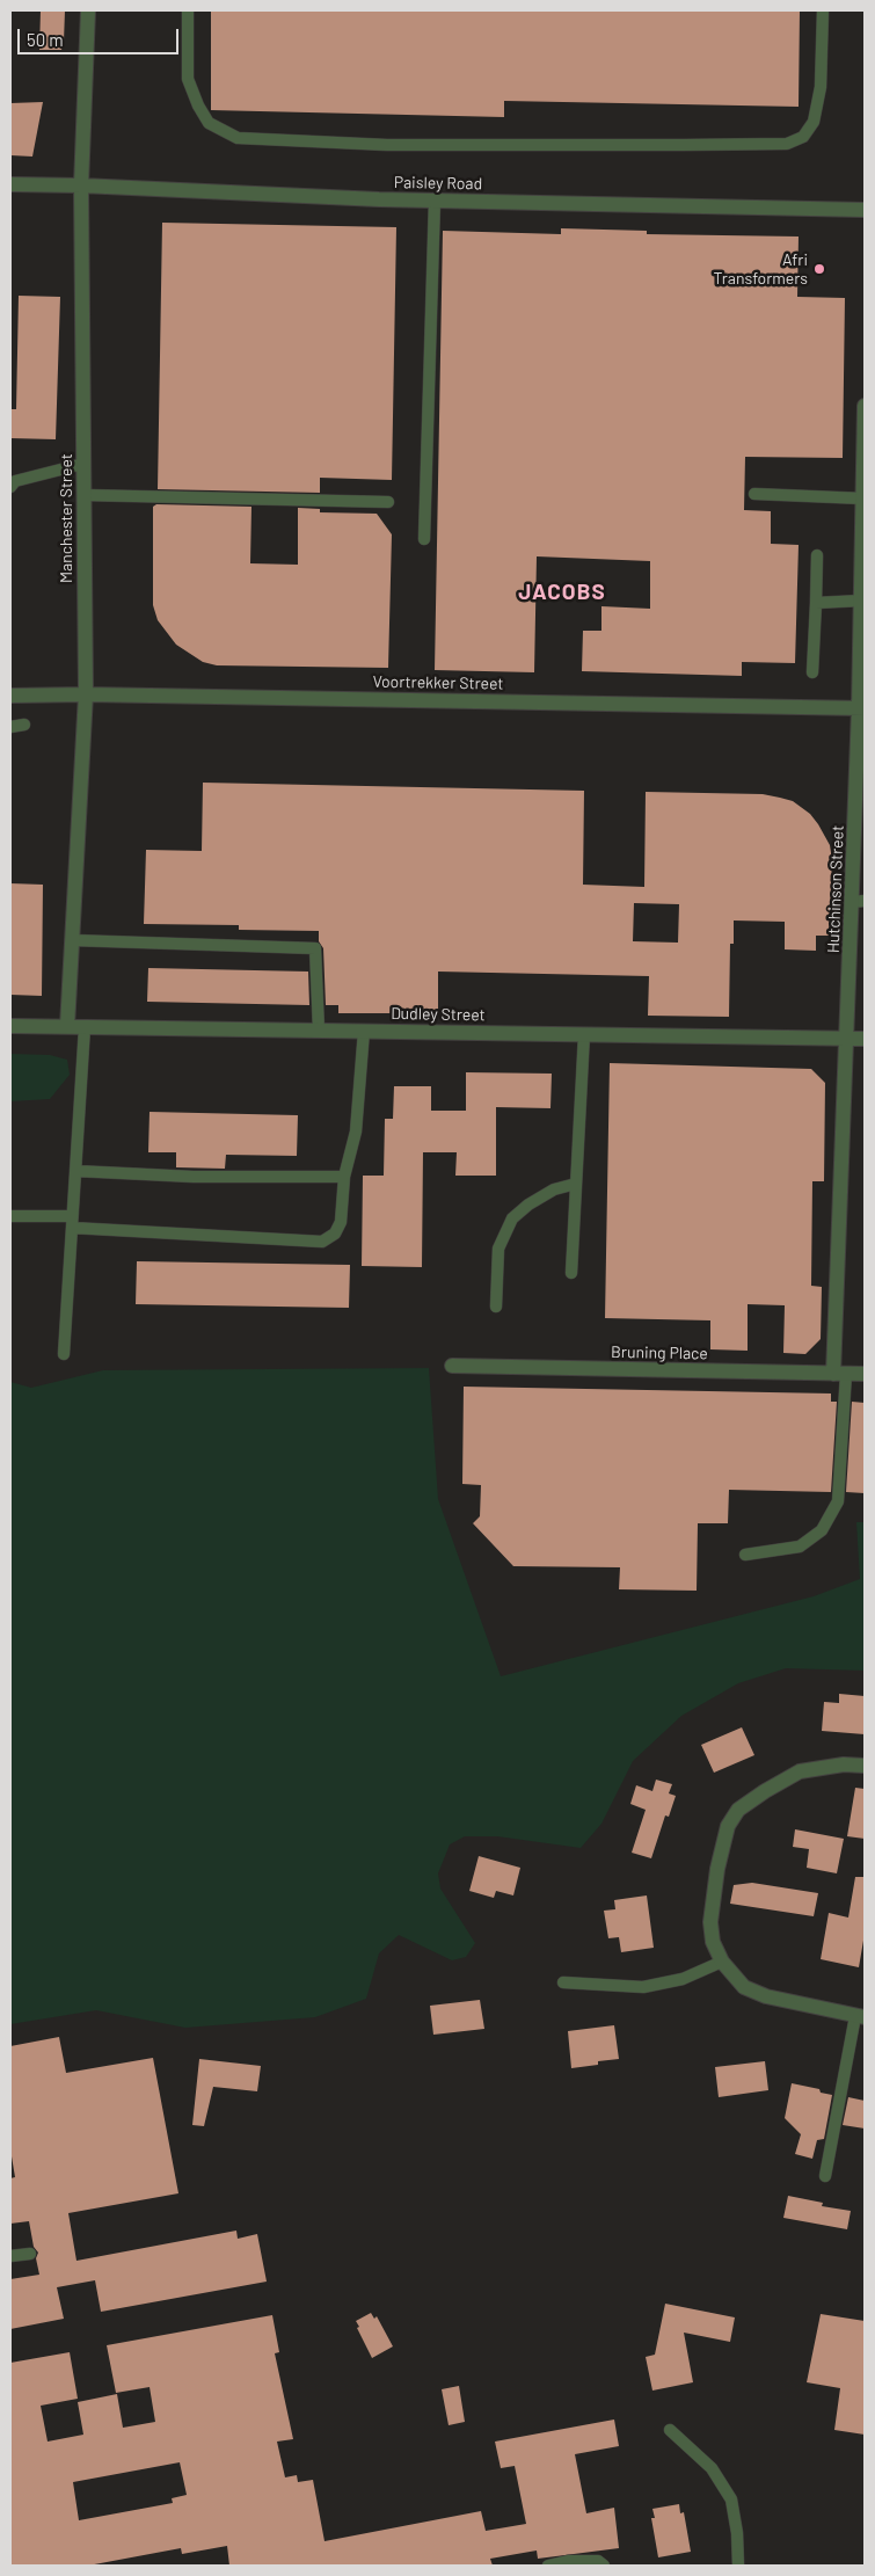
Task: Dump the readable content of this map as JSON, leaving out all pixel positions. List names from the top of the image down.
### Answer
{
  "streets": {
    "street": [
      "Paisley Road",
      "Manchester Street",
      "Voortrekker Street",
      "Hutchinson Street",
      "Dudley Street",
      "Bruning Place"
    ]
  },
  "crossings": [
    ["Paisley Road", "Manchester Street"],
    ["Manchester Street", "Voortrekker Street"],
    ["Manchester Street", "Dudley Street"],
    ["Voortrekker Street", "Hutchinson Street"],
    ["Hutchinson Street", "Dudley Street"],
    ["Hutchinson Street", "Bruning Place"]
  ],
  "districts": ["JACOBS"],
  "places": ["Afri Transformers"],
  "scale_bar": "50 m"
}
